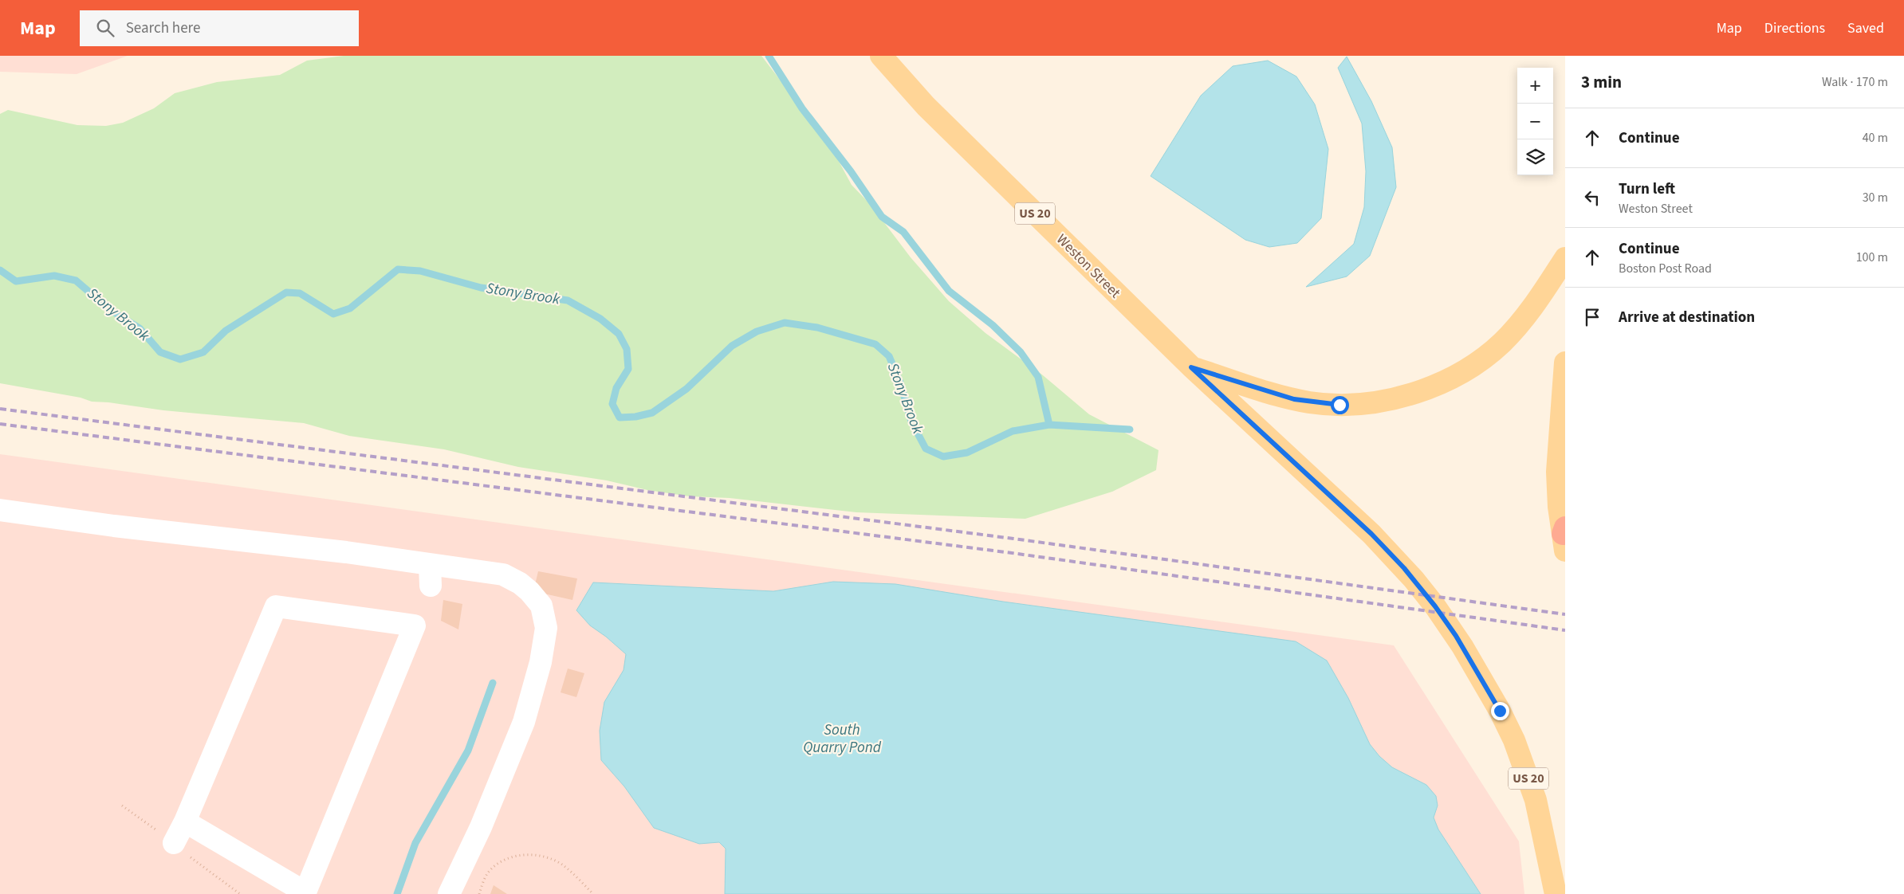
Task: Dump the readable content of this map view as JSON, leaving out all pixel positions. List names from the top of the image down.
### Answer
{
  "streets": {
    "main road": ["US 20", "Weston Street"]
  },
  "water": ["Stony Brook", "South Quarry Pond"],
  "page": {
    "header": "Map",
    "search": "Search here",
    "nav": ["Map", "Directions", "Saved"],
    "heading": ["3 min", "Walk · 170 m"],
    "map_buttons": ["+", "−"],
    "list": [
      ["Continue", "40 m"],
      ["Turn left", "Weston Street", "30 m"],
      ["Continue", "Boston Post Road", "100 m"],
      "Arrive at destination"
    ]
  }
}
